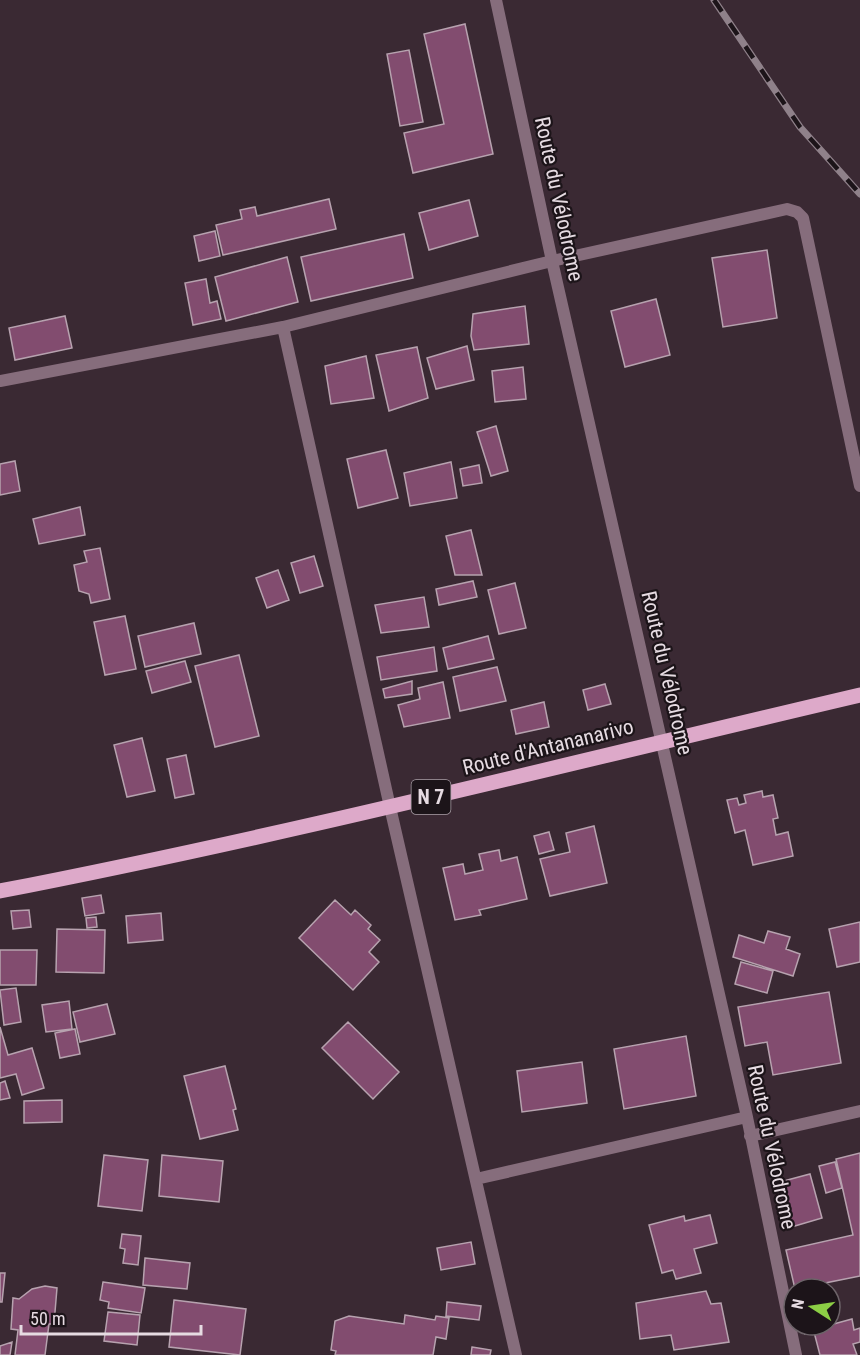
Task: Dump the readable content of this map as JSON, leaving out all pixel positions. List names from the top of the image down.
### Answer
{
  "streets": {
    "main road": ["Route d'Antananarivo", "N 7"],
    "street": ["Route du Vélodrome"]
  },
  "crossings": [
    ["Route du Vélodrome", "Route d'Antananarivo"]
  ],
  "scale_bar": "50 m",
  "north": "left"
}
